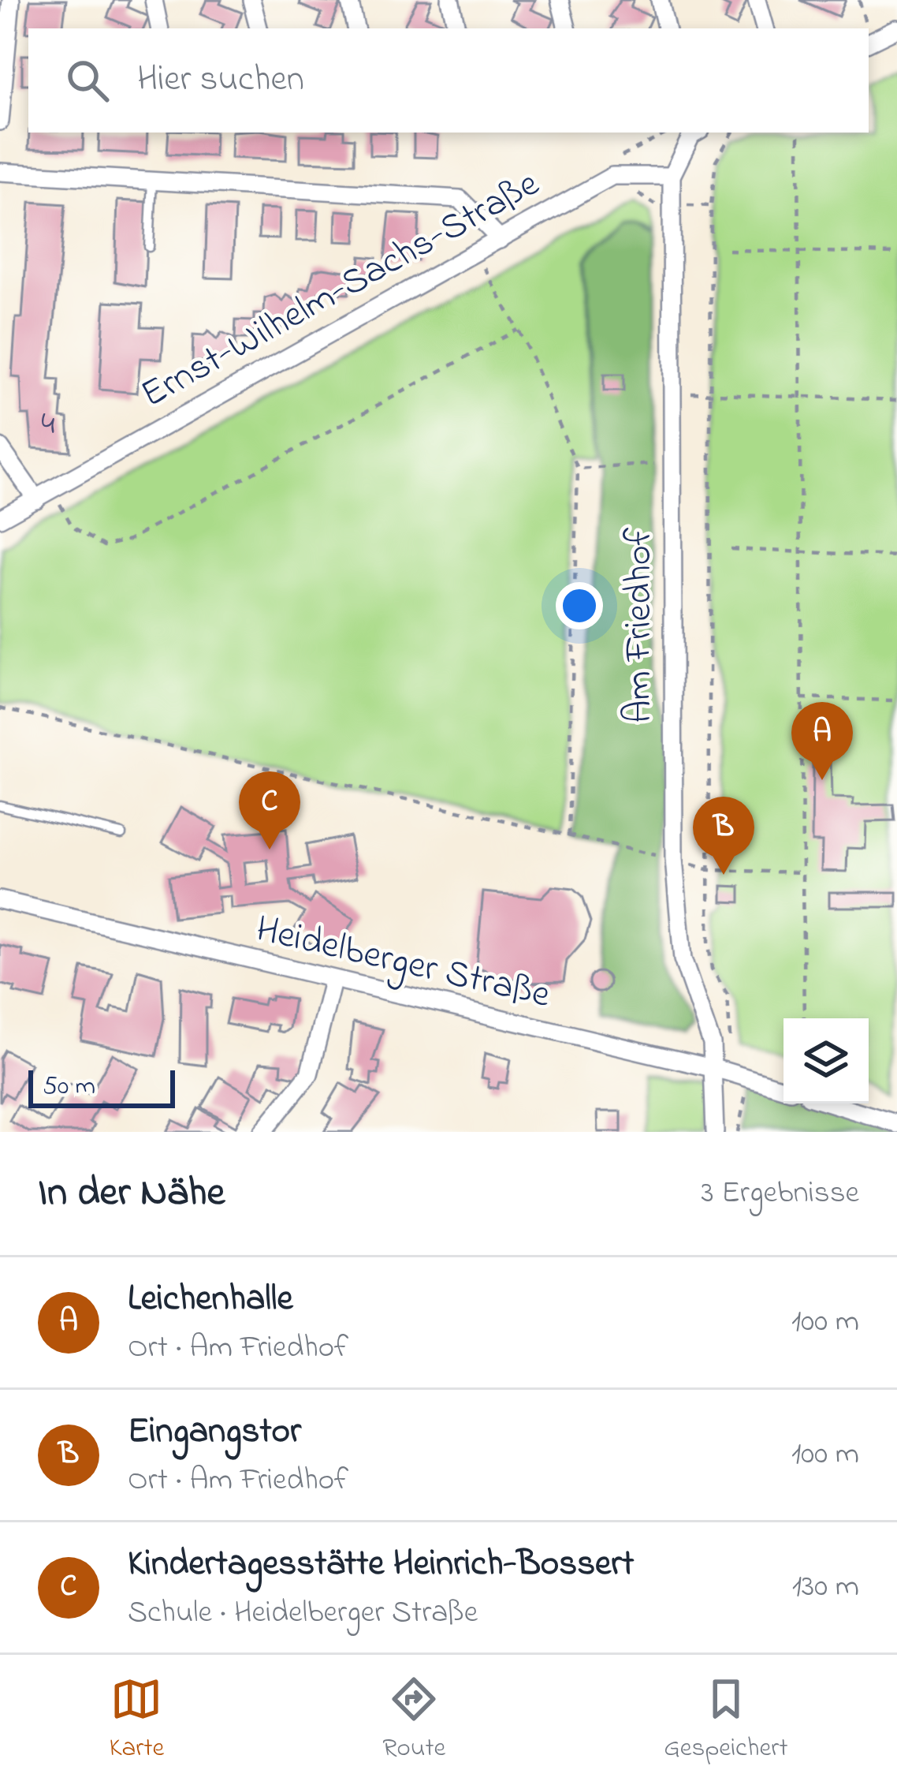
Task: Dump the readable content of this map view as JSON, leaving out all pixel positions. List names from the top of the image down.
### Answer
{
  "streets": {
    "street": ["Ernst-Wilhelm-Sachs-Straße", "Am Friedhof", "Heidelberger Straße"]
  },
  "crossings": [
    ["Ernst-Wilhelm-Sachs-Straße", "Am Friedhof"],
    ["Am Friedhof", "Heidelberger Straße"]
  ],
  "house_numbers": ["4"],
  "scale_bar": "50 m",
  "page": {
    "search": "Hier suchen",
    "pins": ["A", "C", "B"],
    "scale": "50 m",
    "heading": ["In der Nähe", "3 Ergebnisse"],
    "list": [
      {
        "mark": "A",
        "name": "Leichenhalle",
        "note": "Ort · Am Friedhof",
        "value": "100 m"
      },
      {
        "mark": "B",
        "name": "Eingangstor",
        "note": "Ort · Am Friedhof",
        "value": "100 m"
      },
      {
        "mark": "C",
        "name": "Kindertagesstätte Heinrich-Bossert",
        "note": "Schule · Heidelberger Straße",
        "value": "130 m"
      }
    ],
    "nav": ["Karte", "Route", "Gespeichert"]
  }
}
